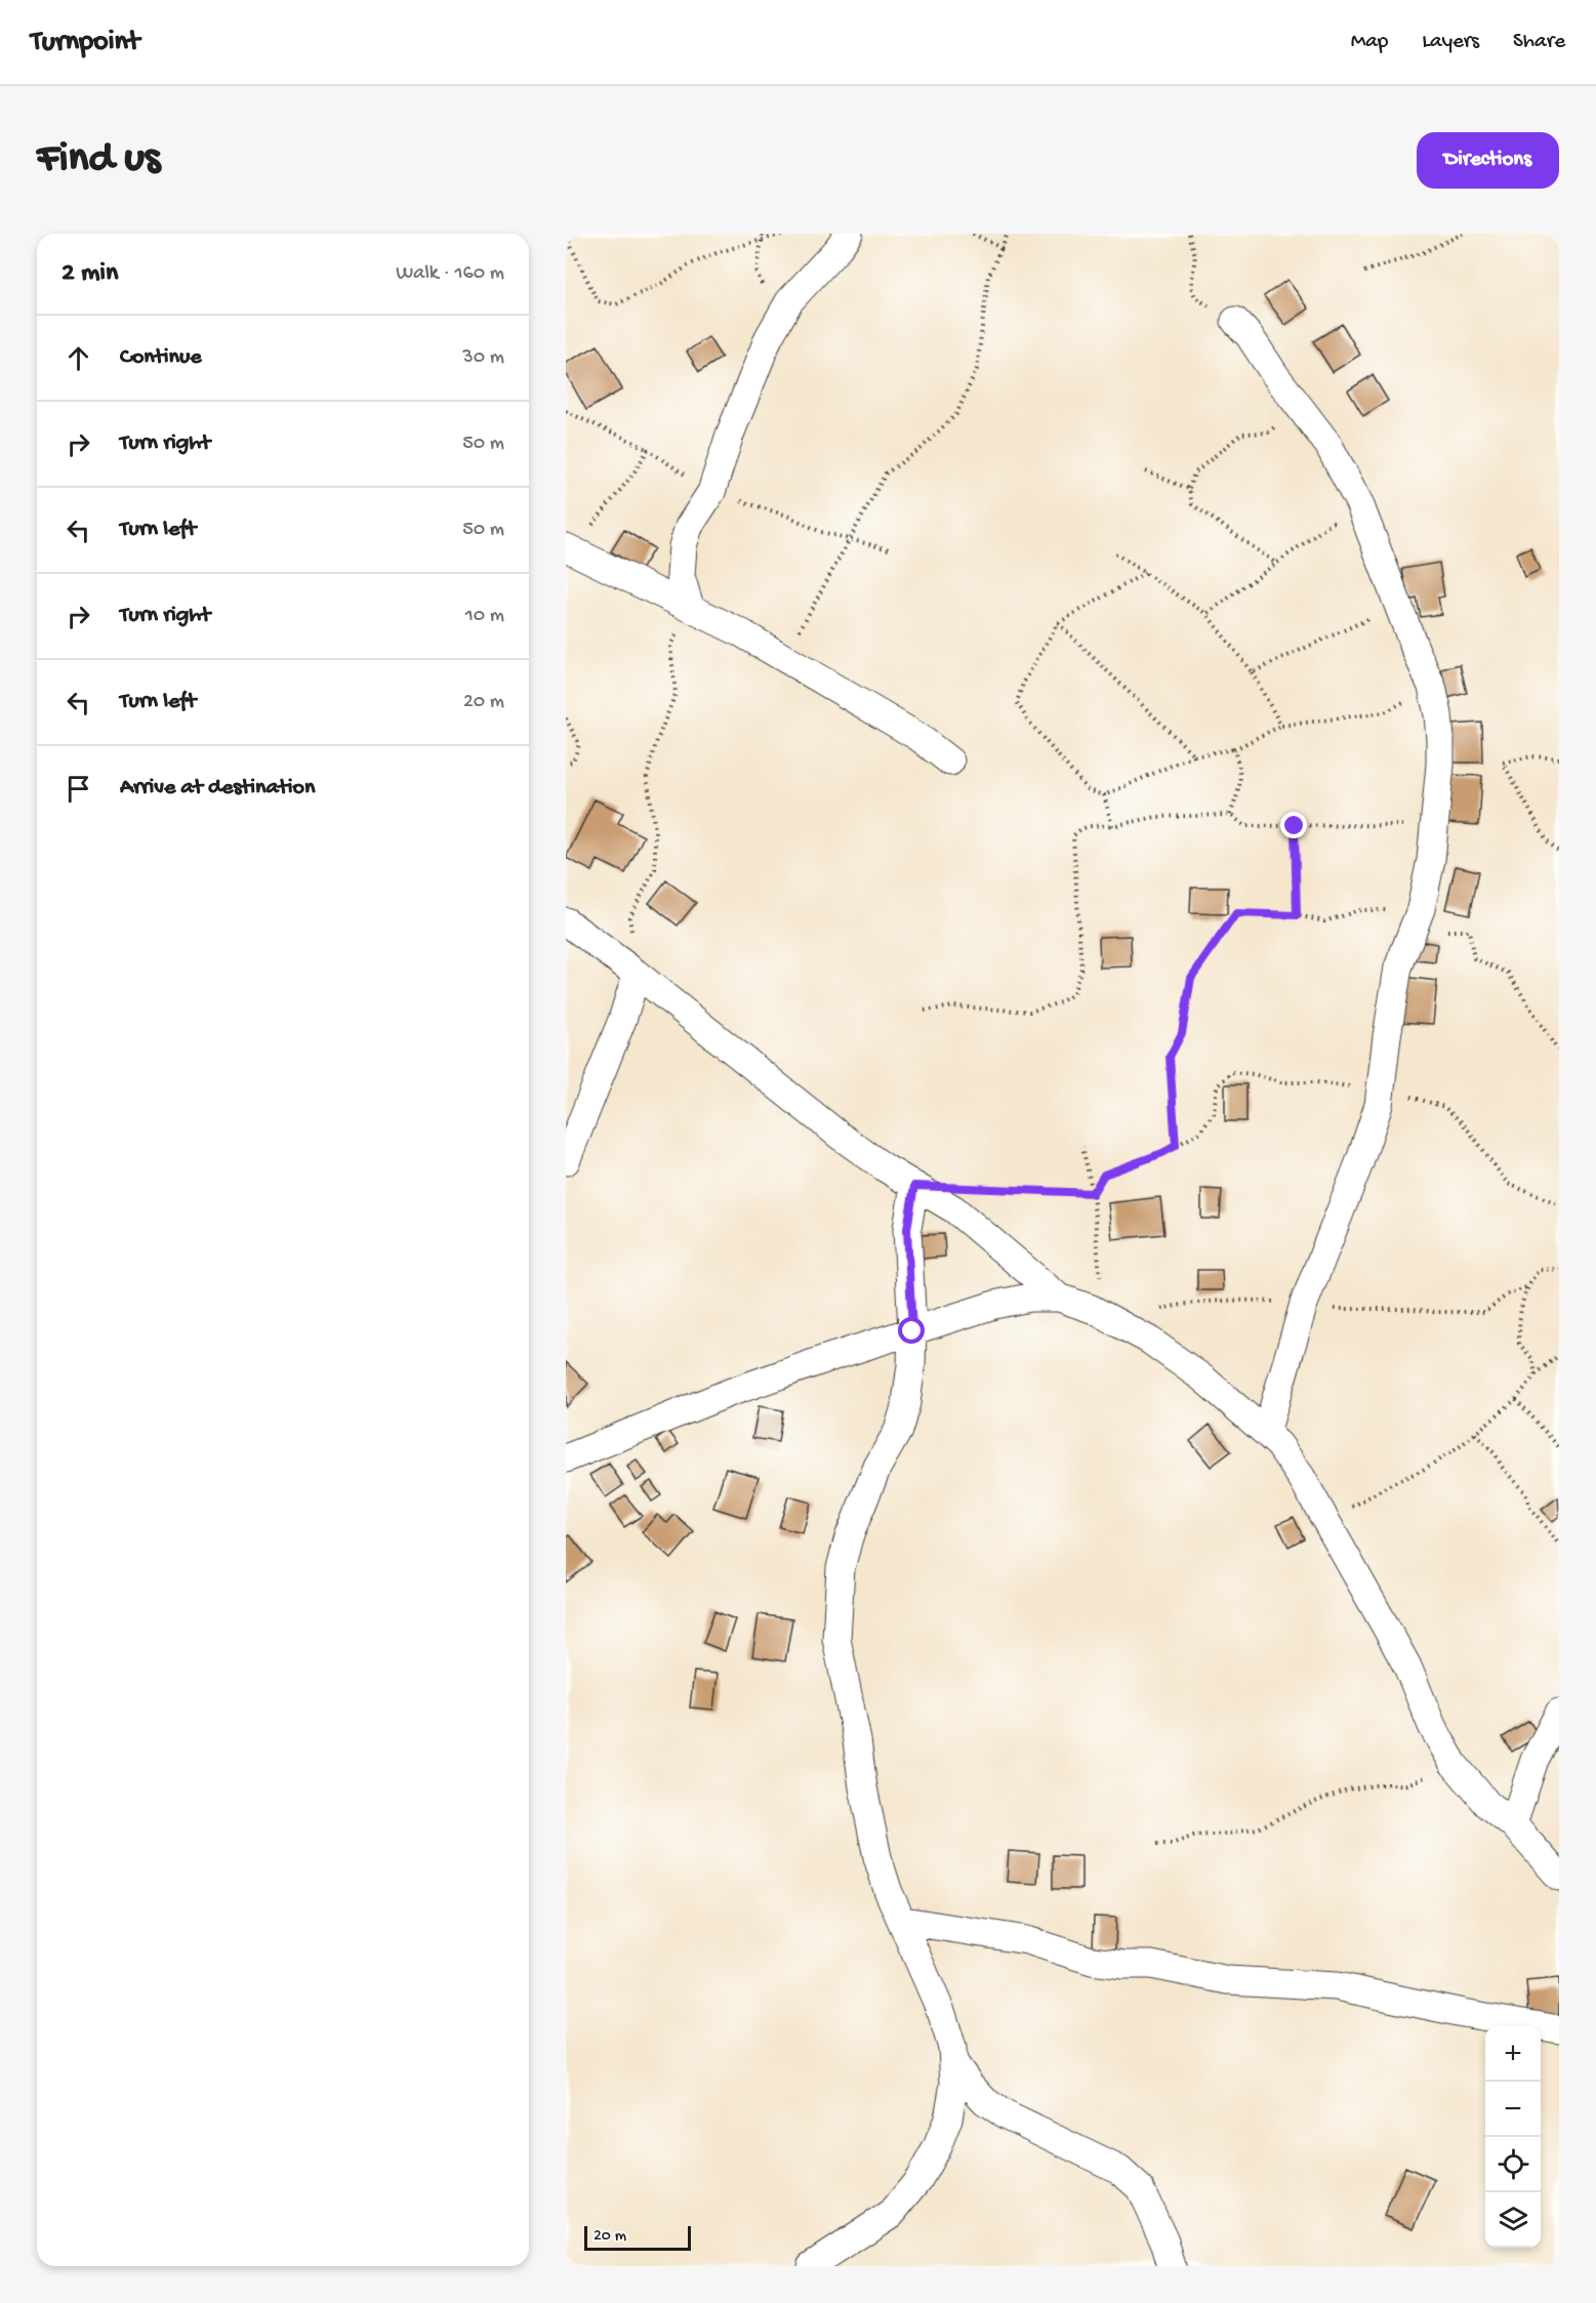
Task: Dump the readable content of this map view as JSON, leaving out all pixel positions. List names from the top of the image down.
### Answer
{
  "scale_bar": "20 m",
  "page": {
    "header": "Turnpoint",
    "nav": ["Map", "Layers", "Share"],
    "buttons": "Directions",
    "title": "Find us",
    "heading": ["2 min", "Walk · 160 m"],
    "list": [
      ["Continue", "30 m"],
      ["Turn right", "50 m"],
      ["Turn left", "50 m"],
      ["Turn right", "10 m"],
      ["Turn left", "20 m"],
      "Arrive at destination"
    ],
    "map_buttons": ["+", "−"],
    "scale": "20 m"
  }
}
